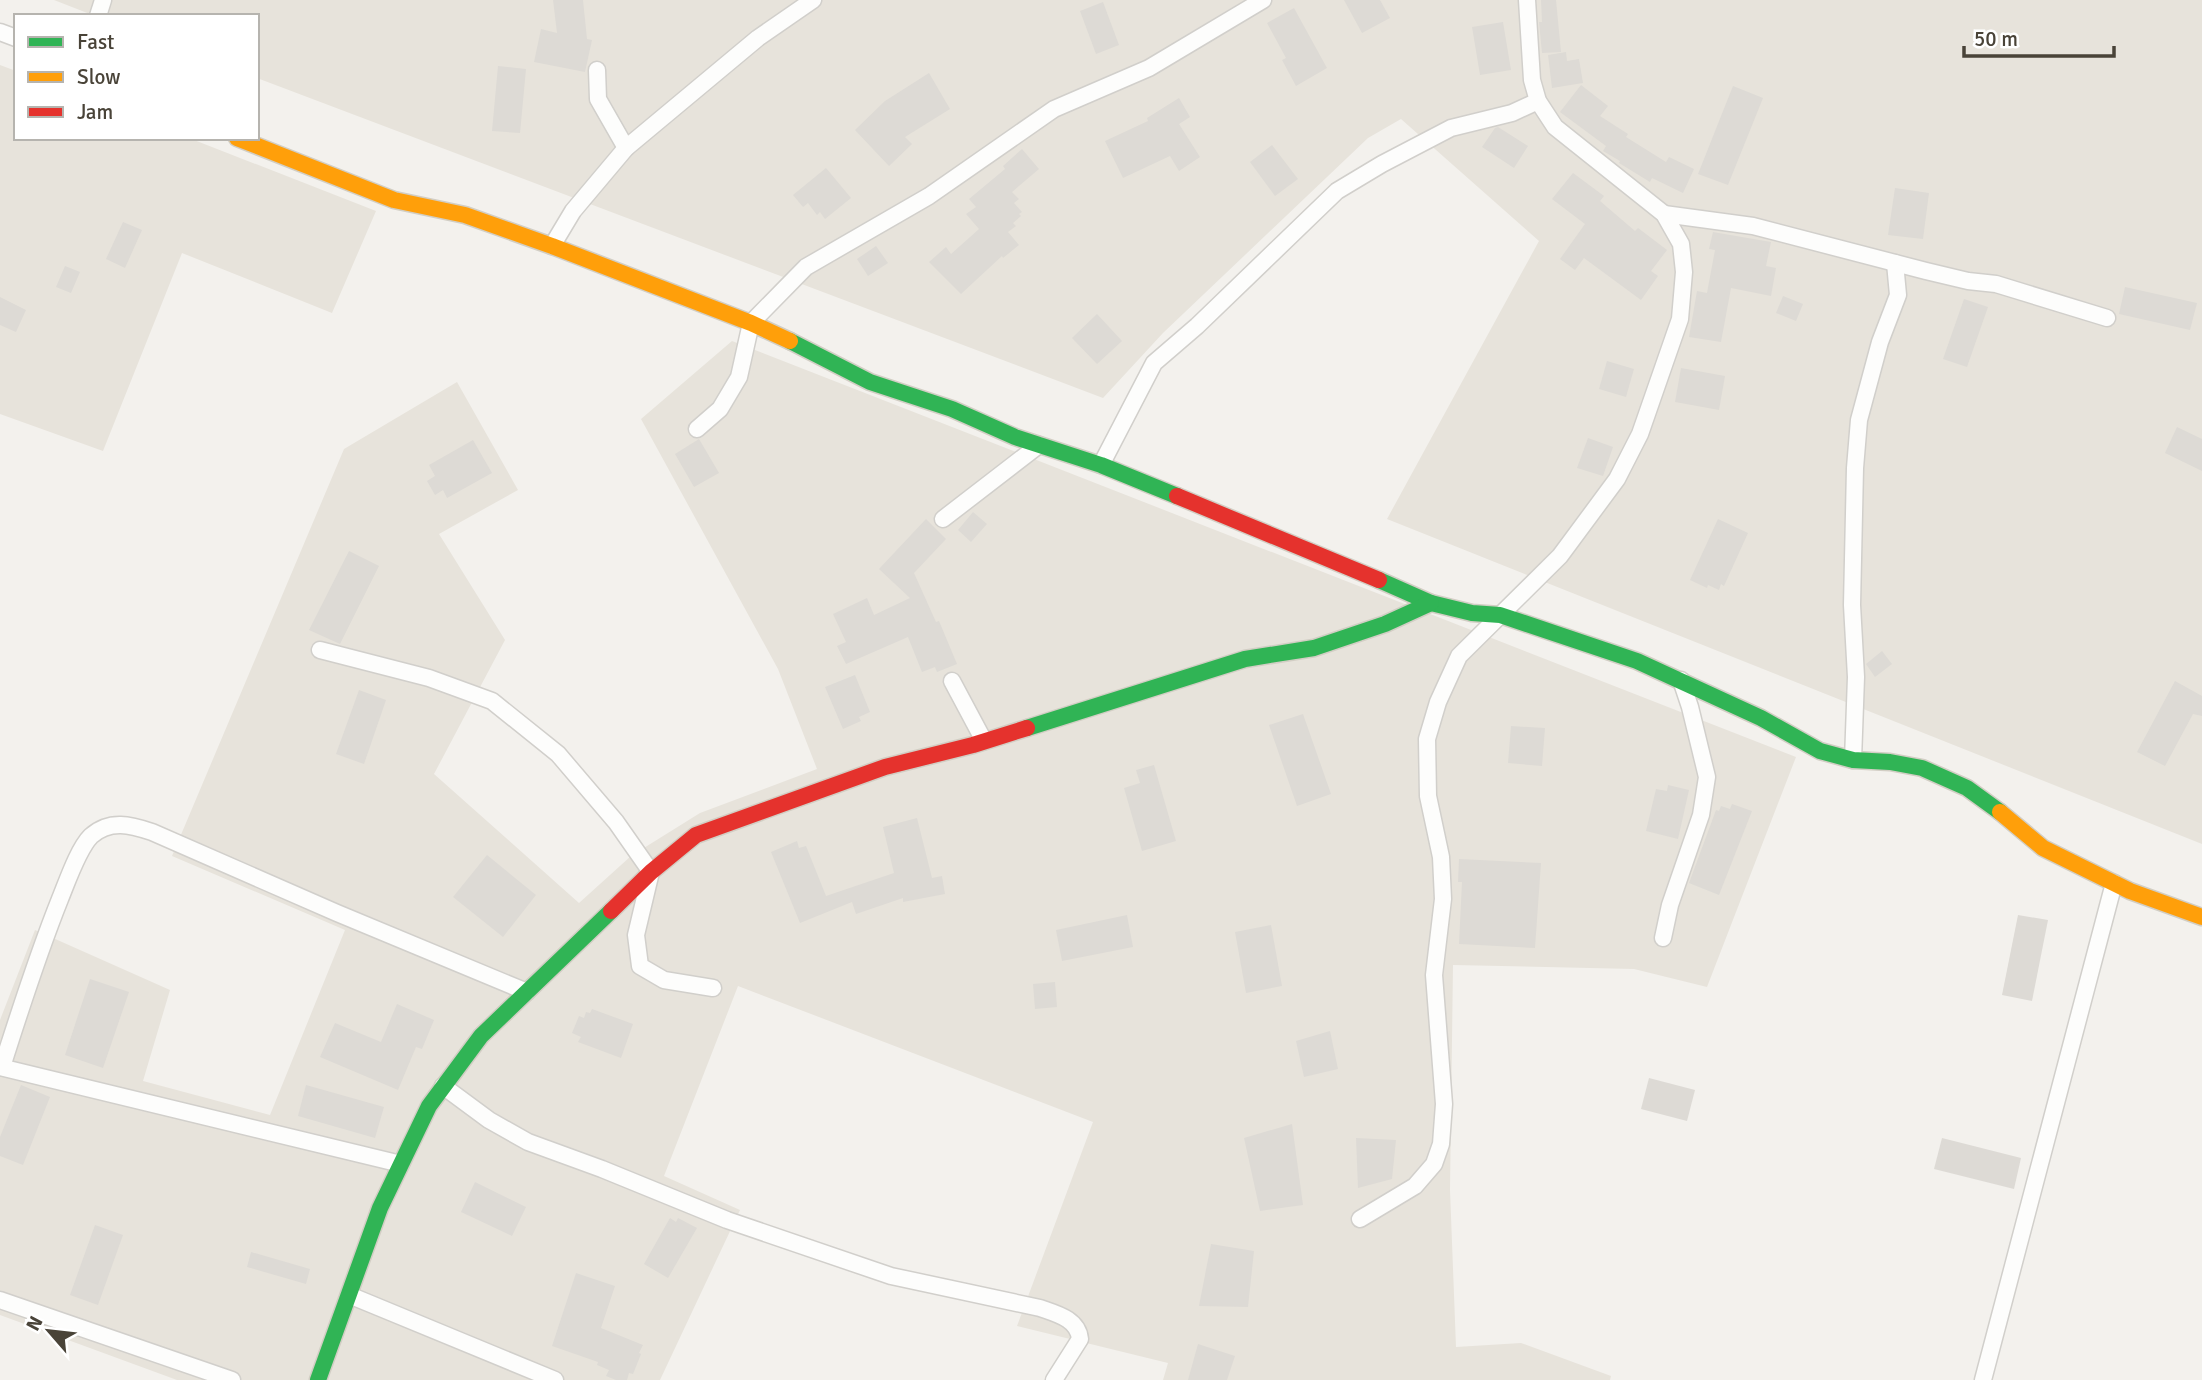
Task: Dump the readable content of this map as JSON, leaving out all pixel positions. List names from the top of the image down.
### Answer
{
  "legend": ["Fast", "Slow", "Jam"],
  "scale_bar": "50 m",
  "north": "top left"
}
